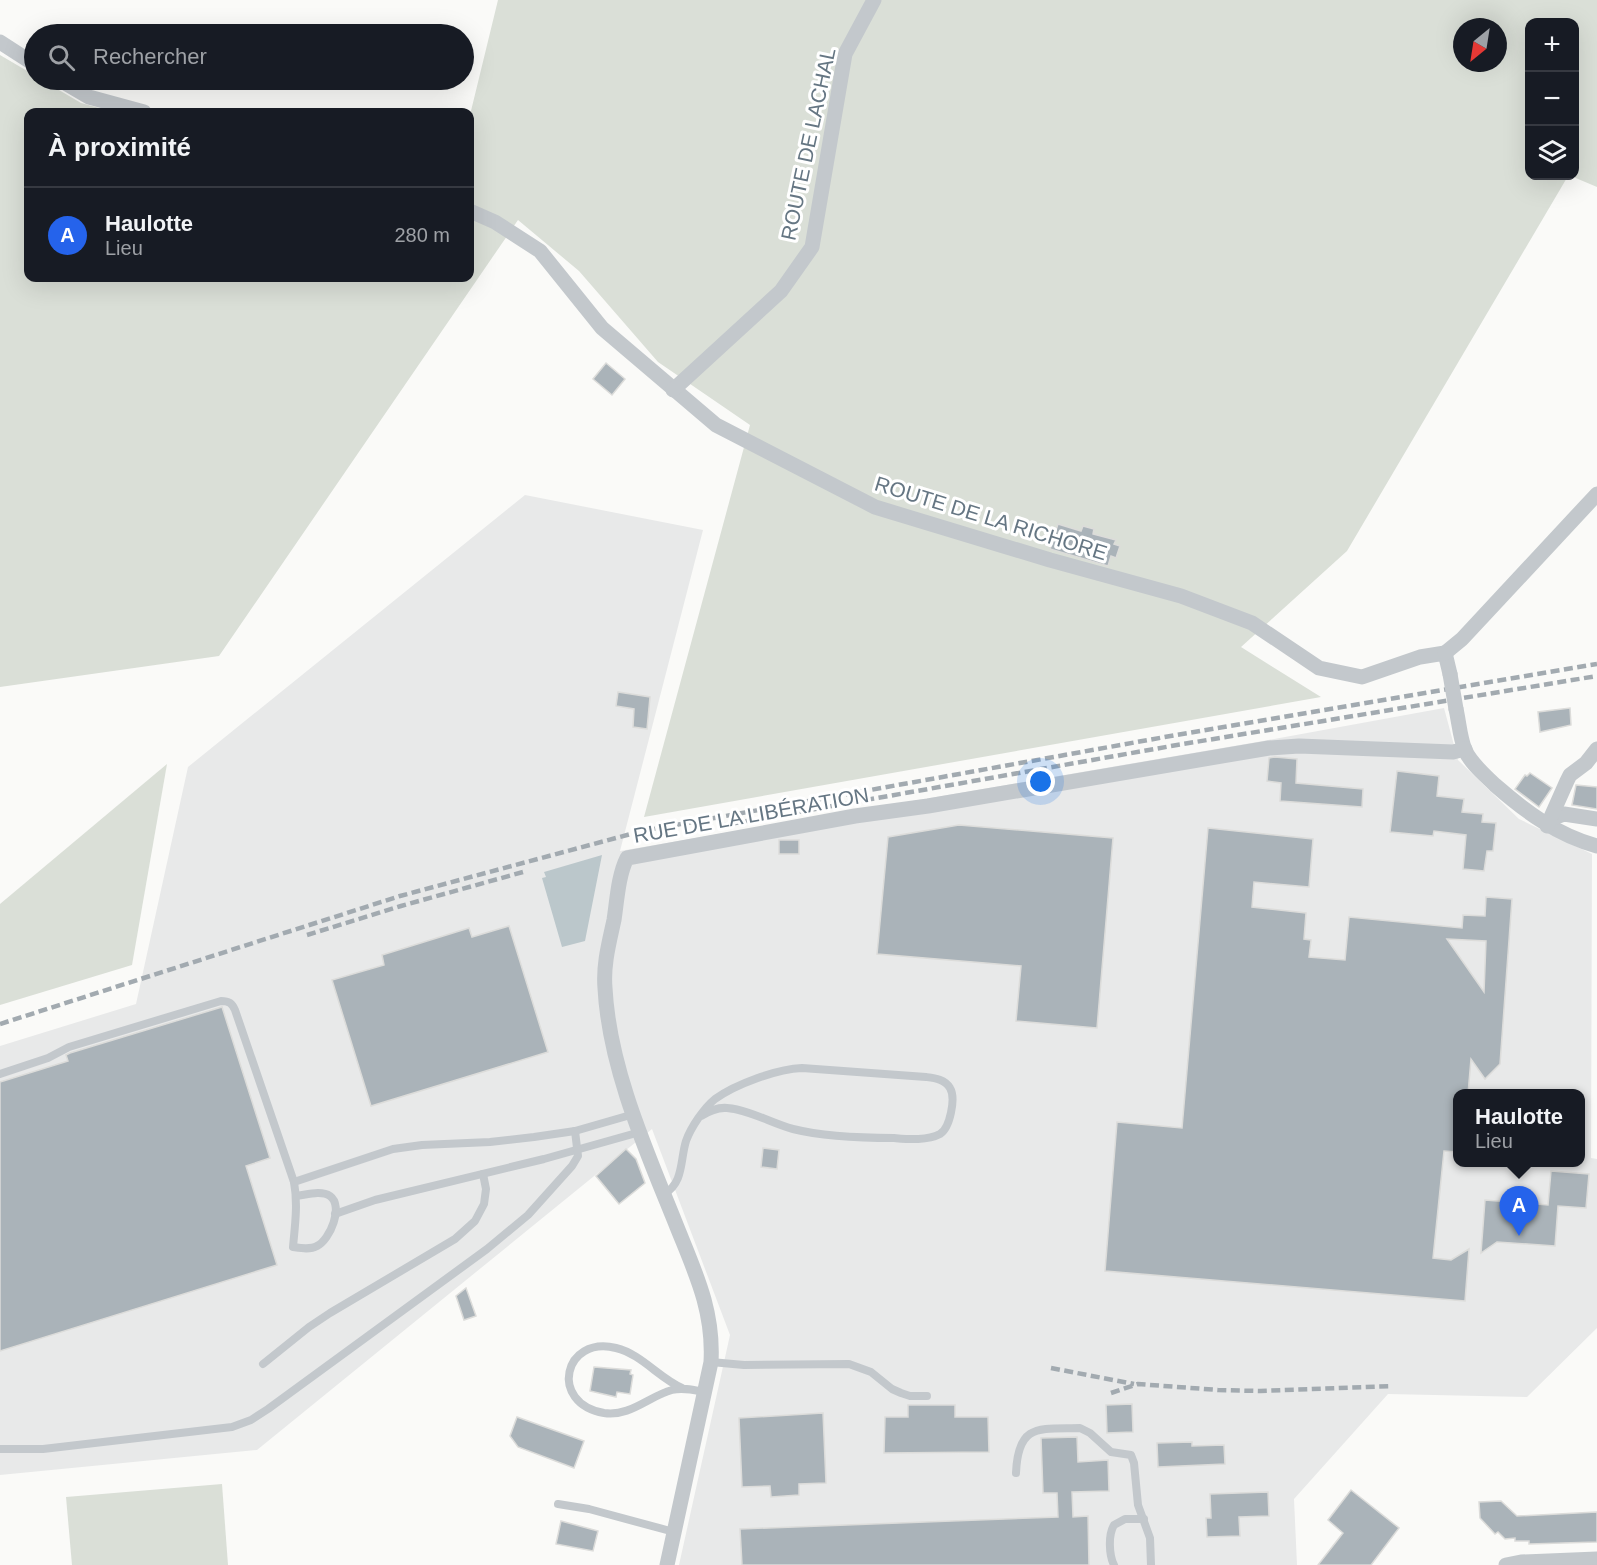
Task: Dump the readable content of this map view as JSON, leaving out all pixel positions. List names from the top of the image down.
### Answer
{
  "streets": {
    "street": ["ROUTE DE LACHAL", "ROUTE DE LA RICHORE", "RUE DE LA LIBÉRATION"]
  },
  "crossings": [
    ["ROUTE DE LACHAL", "ROUTE DE LA RICHORE"]
  ],
  "north": "bottom left",
  "page": {
    "map_buttons": ["+", "−"],
    "search": "Rechercher",
    "heading": "À proximité",
    "list": [
      {
        "mark": "A",
        "name": "Haulotte",
        "note": "Lieu",
        "value": "280 m"
      }
    ],
    "popup": ["Haulotte", "Lieu"],
    "pins": "A"
  }
}
